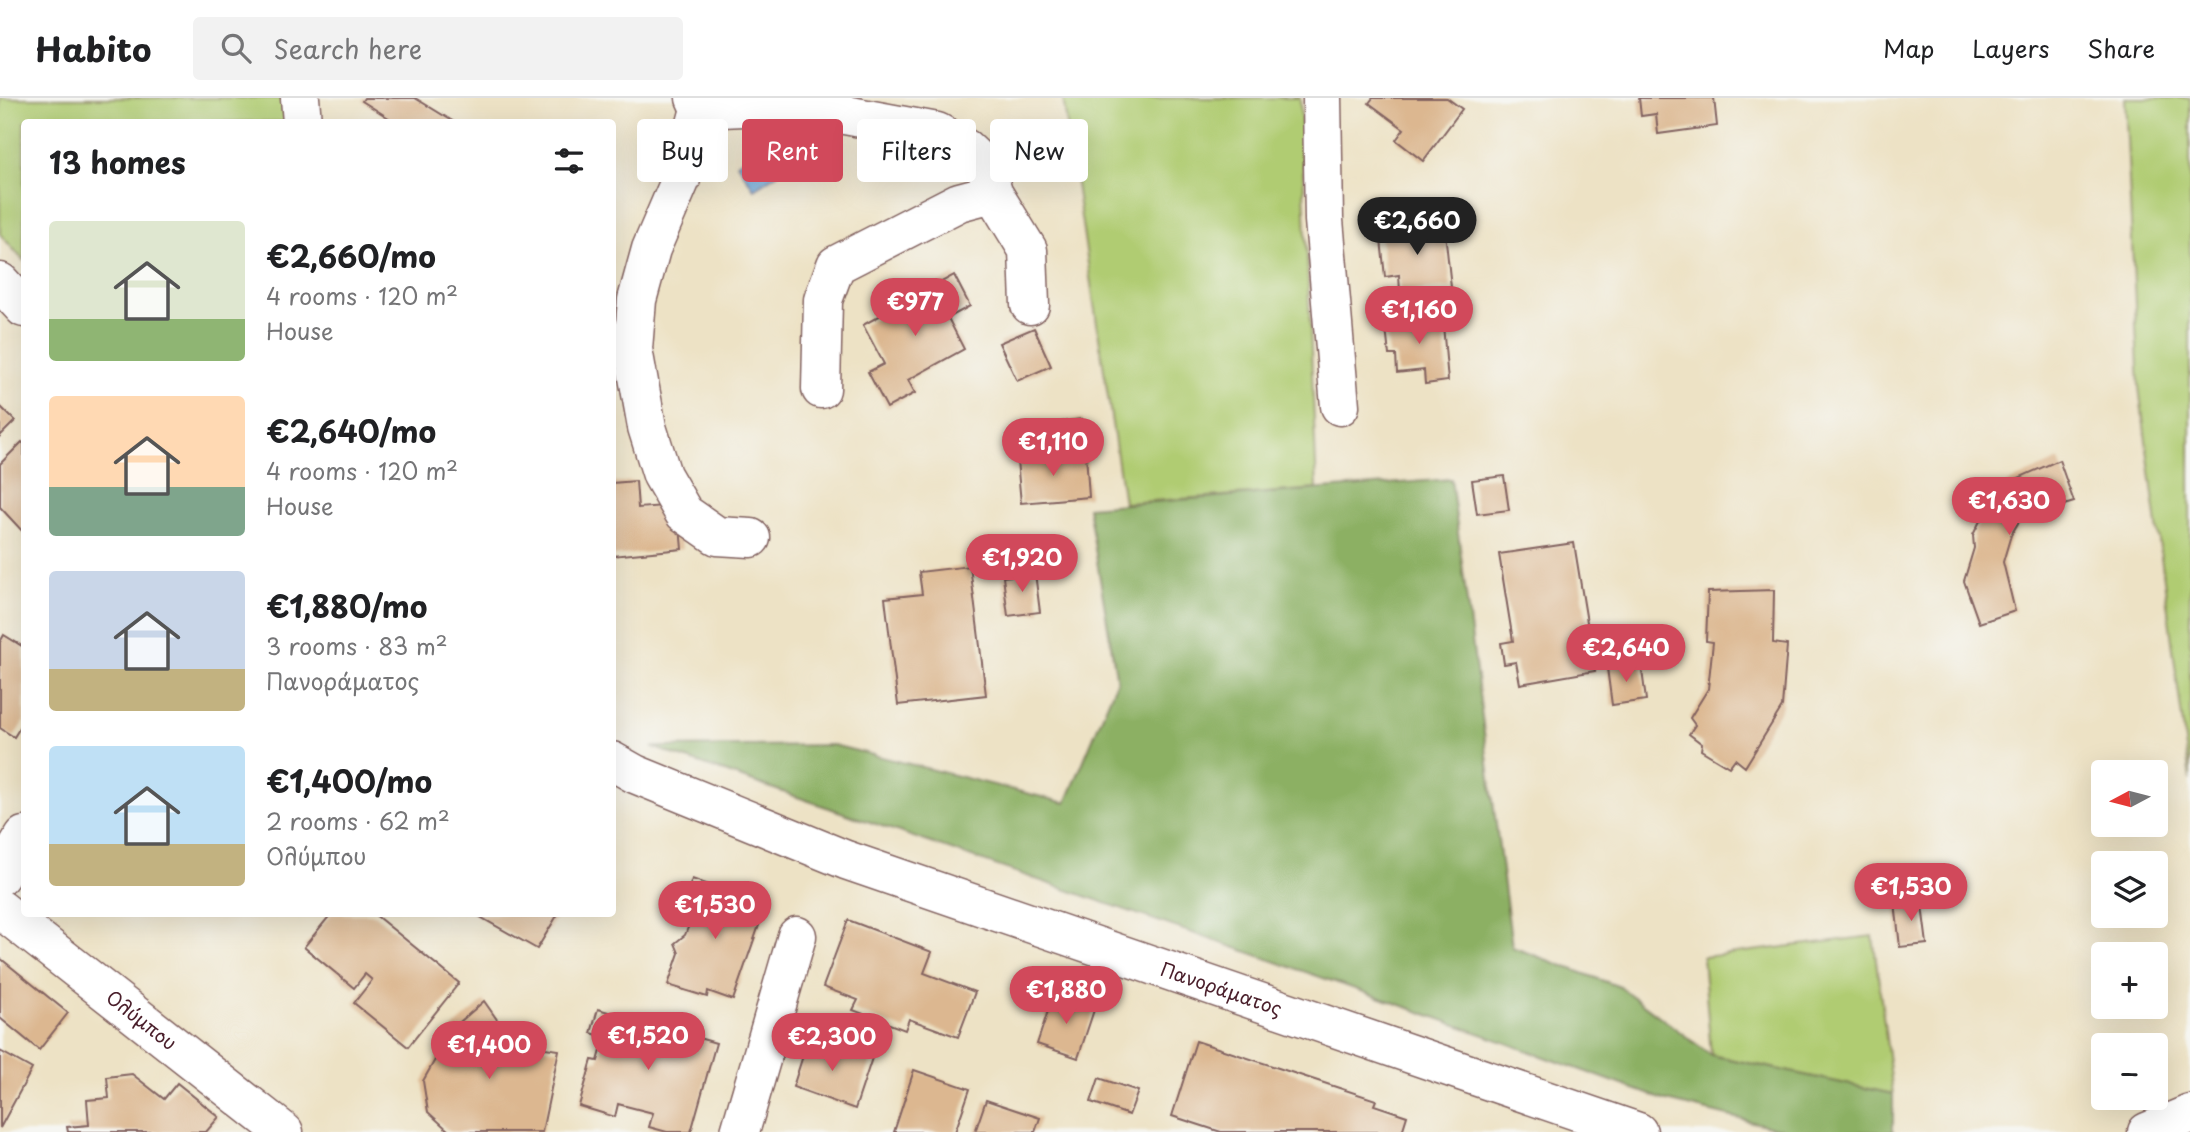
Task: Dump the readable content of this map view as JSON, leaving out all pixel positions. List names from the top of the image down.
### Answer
{
  "streets": {
    "street": ["Πανοράματος", "Ολύμπου"]
  },
  "north": "left",
  "page": {
    "header": "Habito",
    "search": "Search here",
    "nav": ["Map", "Layers", "Share"],
    "chip": [
      "Buy",
      "Rent",
      "Filters",
      "New"
    ],
    "heading": "13 homes",
    "price": [
      "€2,660",
      "€977",
      "€1,160",
      "€1,110",
      "€1,630",
      "€1,920",
      "€2,640",
      "€1,530",
      "€1,530",
      "€1,880",
      "€1,520",
      "€2,300",
      "€1,400"
    ],
    "list": [
      {
        "name": "€2,660/mo",
        "note": "4 rooms · 120 m² · House"
      },
      {
        "name": "€2,640/mo",
        "note": "4 rooms · 120 m² · House"
      },
      {
        "name": "€1,880/mo",
        "note": "3 rooms · 83 m² · Πανοράματος"
      },
      {
        "name": "€1,400/mo",
        "note": "2 rooms · 62 m² · Ολύμπου"
      }
    ],
    "map_buttons": ["+", "−"]
  }
}
